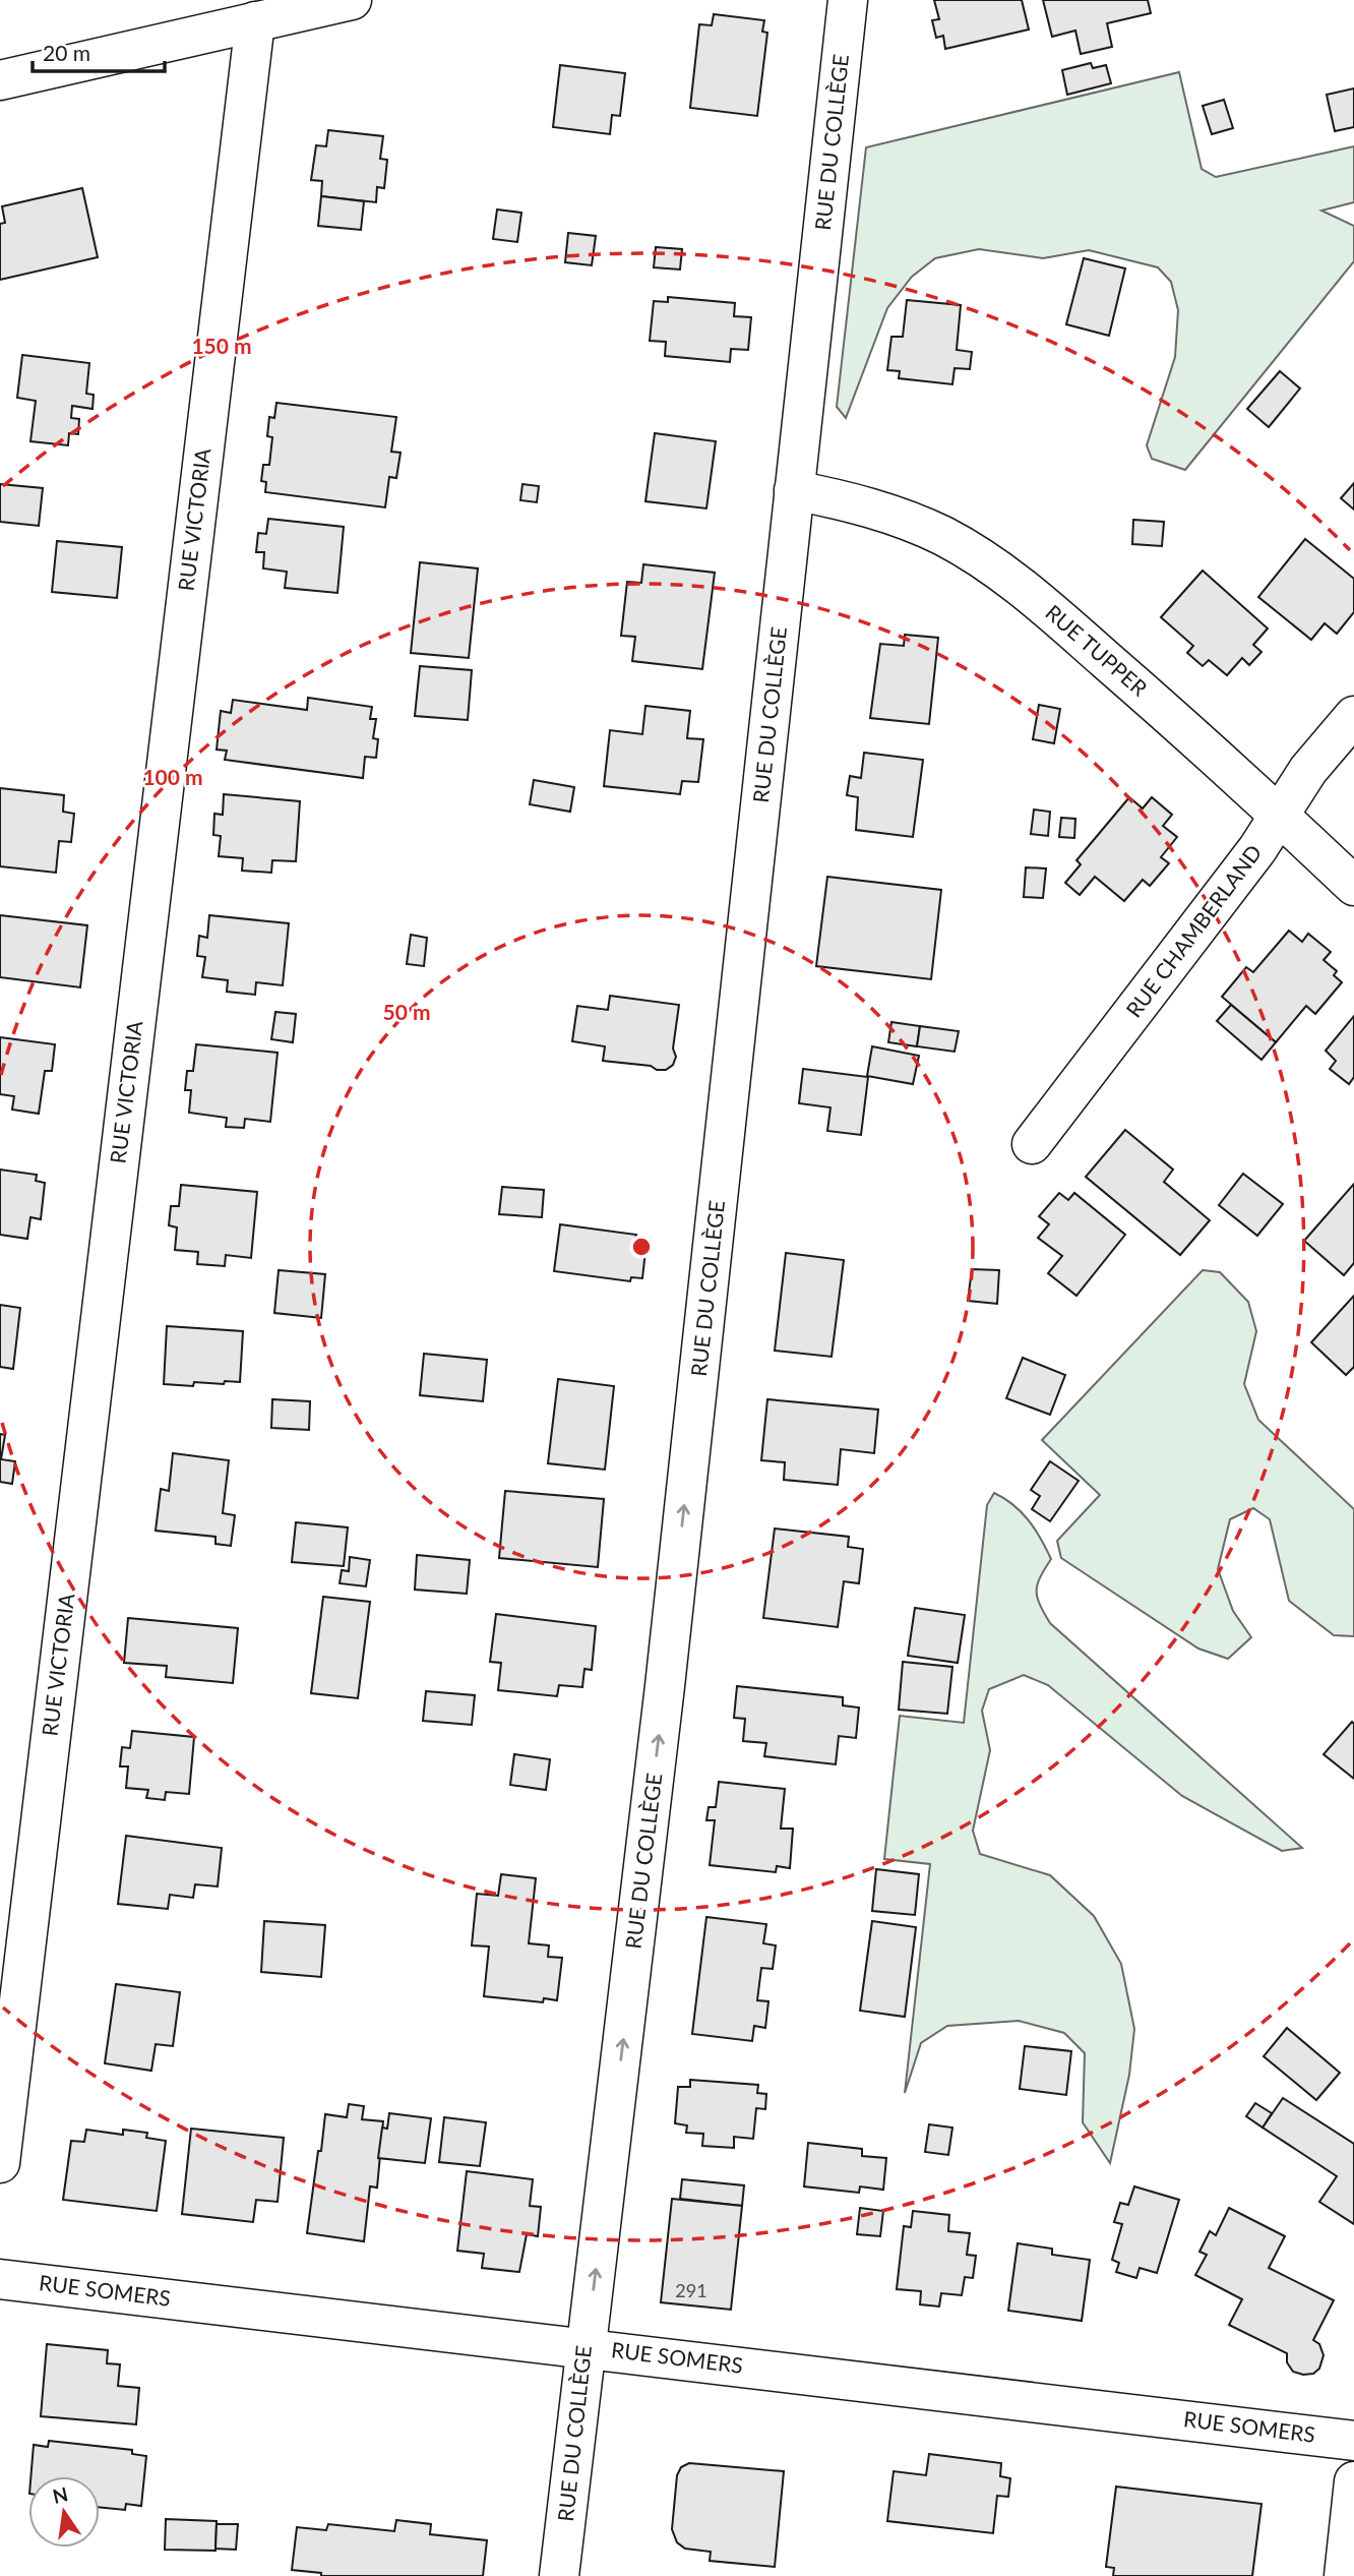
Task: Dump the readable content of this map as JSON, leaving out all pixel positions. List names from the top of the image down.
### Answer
{
  "streets": {
    "street": [
      "RUE DU COLLÈGE",
      "RUE VICTORIA",
      "RUE TUPPER",
      "RUE CHAMBERLAND",
      "RUE SOMERS"
    ]
  },
  "crossings": [
    ["RUE DU COLLÈGE", "RUE TUPPER"],
    ["RUE DU COLLÈGE", "RUE SOMERS"],
    ["RUE TUPPER", "RUE CHAMBERLAND"]
  ],
  "one_way": ["RUE DU COLLÈGE"],
  "house_numbers": ["291"],
  "scale_bar": "20 m",
  "north": "top",
  "rings": ["150 m", "100 m", "50 m"]
}
